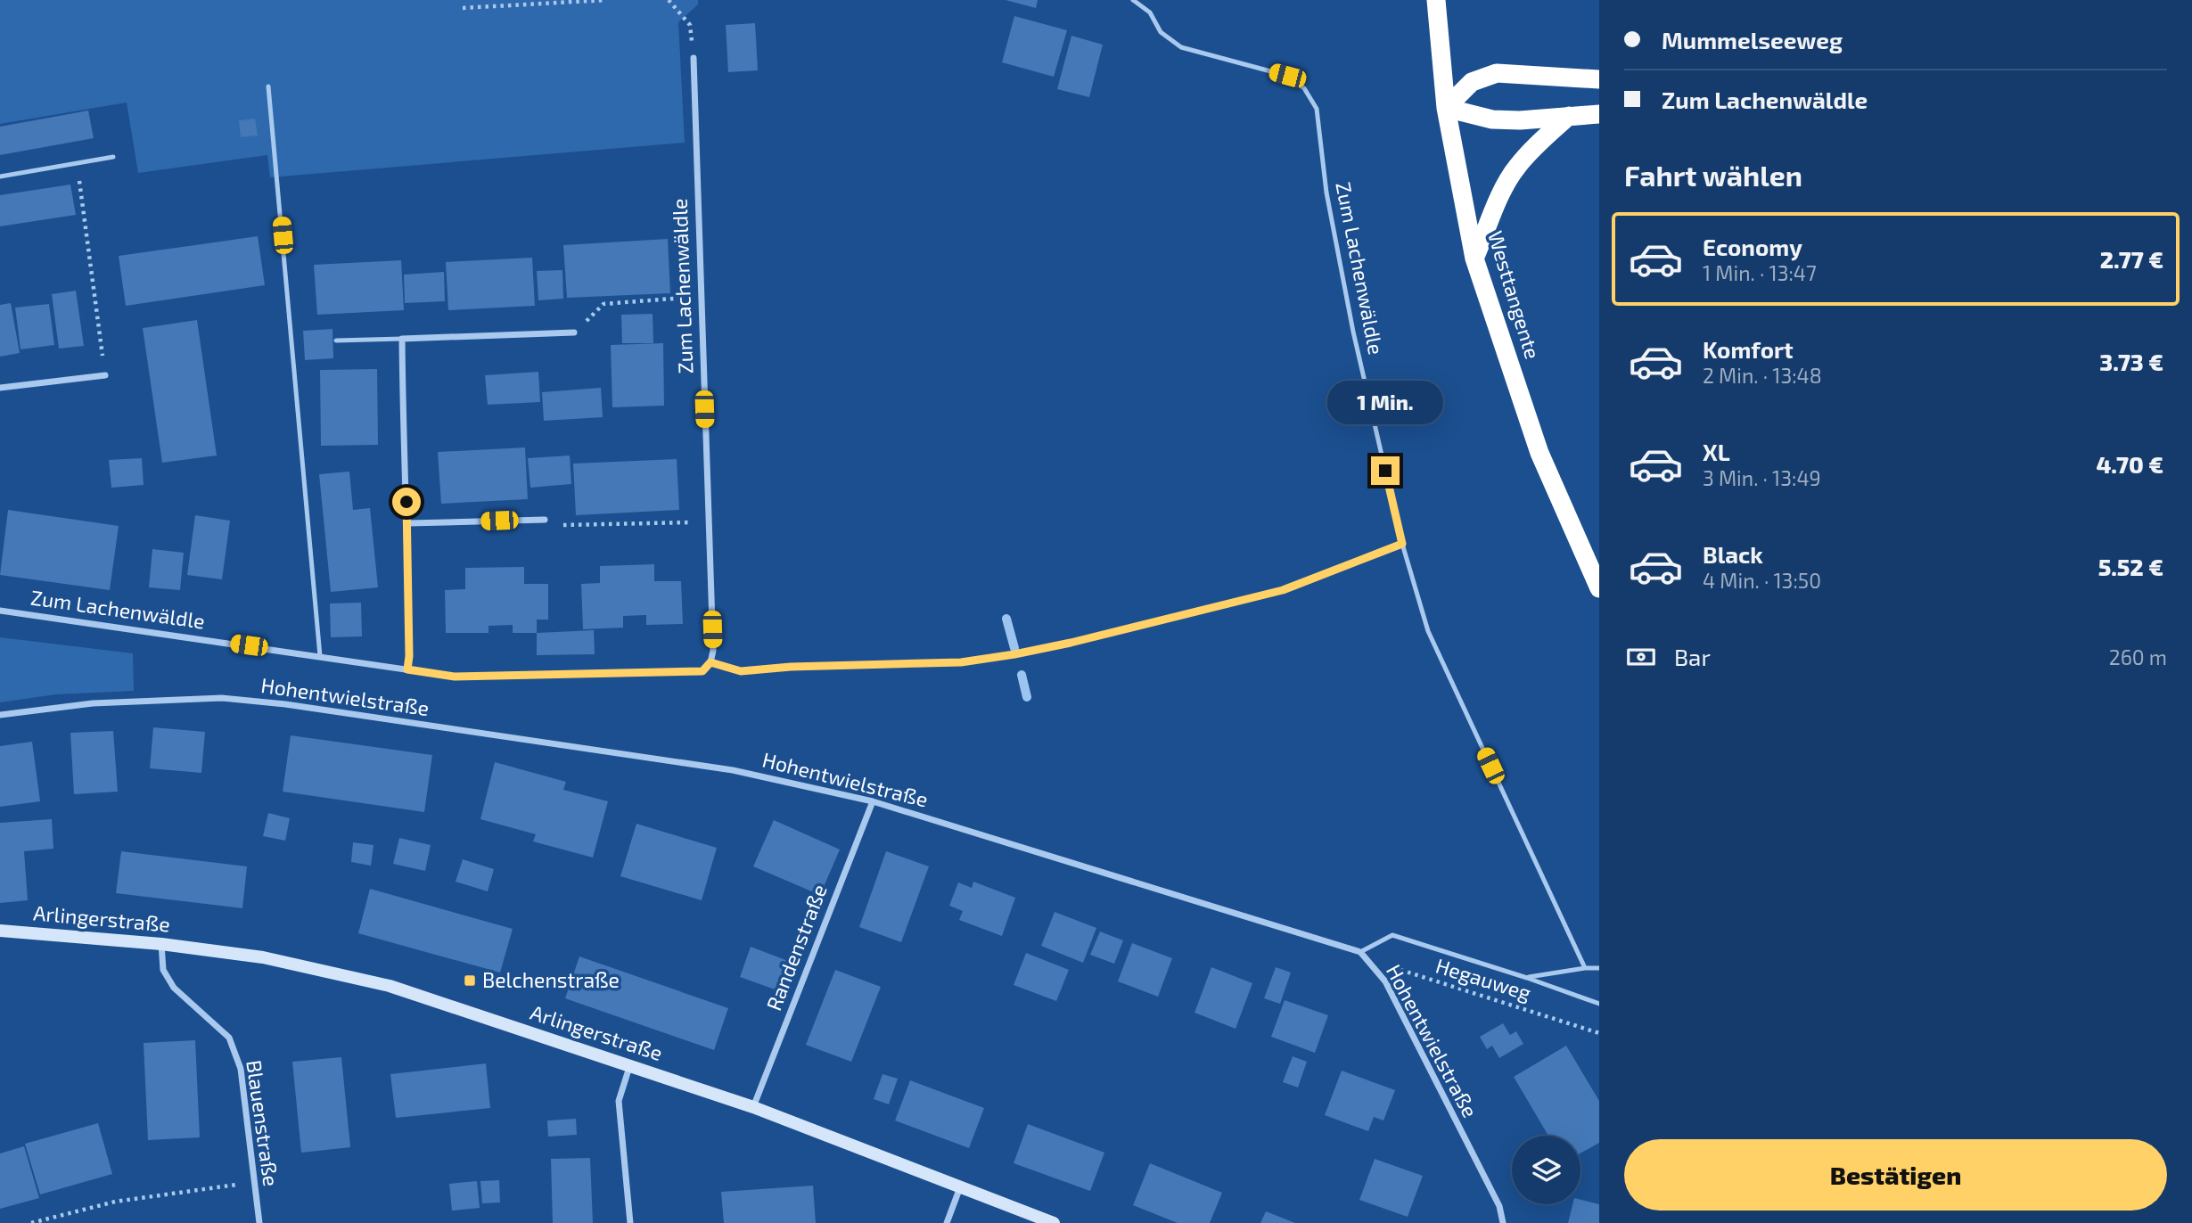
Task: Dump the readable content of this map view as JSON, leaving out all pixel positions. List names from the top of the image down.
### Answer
{
  "streets": {
    "highway": ["Westtangente"],
    "main road": ["Arlingerstraße"],
    "street": [
      "Zum Lachenwäldle",
      "Hohentwielstraße",
      "Randenstraße",
      "Blauenstraße"
    ],
    "path": ["Hegauweg"]
  },
  "crossings": [
    ["Hohentwielstraße", "Randenstraße"],
    ["Hohentwielstraße", "Hegauweg"],
    ["Arlingerstraße", "Randenstraße"],
    ["Arlingerstraße", "Blauenstraße"]
  ],
  "places": {
    "transit": ["Belchenstraße"]
  },
  "page": {
    "banner": ["Mummelseeweg", "Zum Lachenwäldle"],
    "heading": "Fahrt wählen",
    "list": [
      {
        "name": "Economy",
        "note": "1 Min. · 13:47",
        "value": "2.77 €"
      },
      {
        "name": "Komfort",
        "note": "2 Min. · 13:48",
        "value": "3.73 €"
      },
      {
        "name": "XL",
        "note": "3 Min. · 13:49",
        "value": "4.70 €"
      },
      {
        "name": "Black",
        "note": "4 Min. · 13:50",
        "value": "5.52 €"
      }
    ],
    "bubble": "1 Min.",
    "pay": ["Bar", "260 m"],
    "buttons": "Bestätigen"
  }
}
